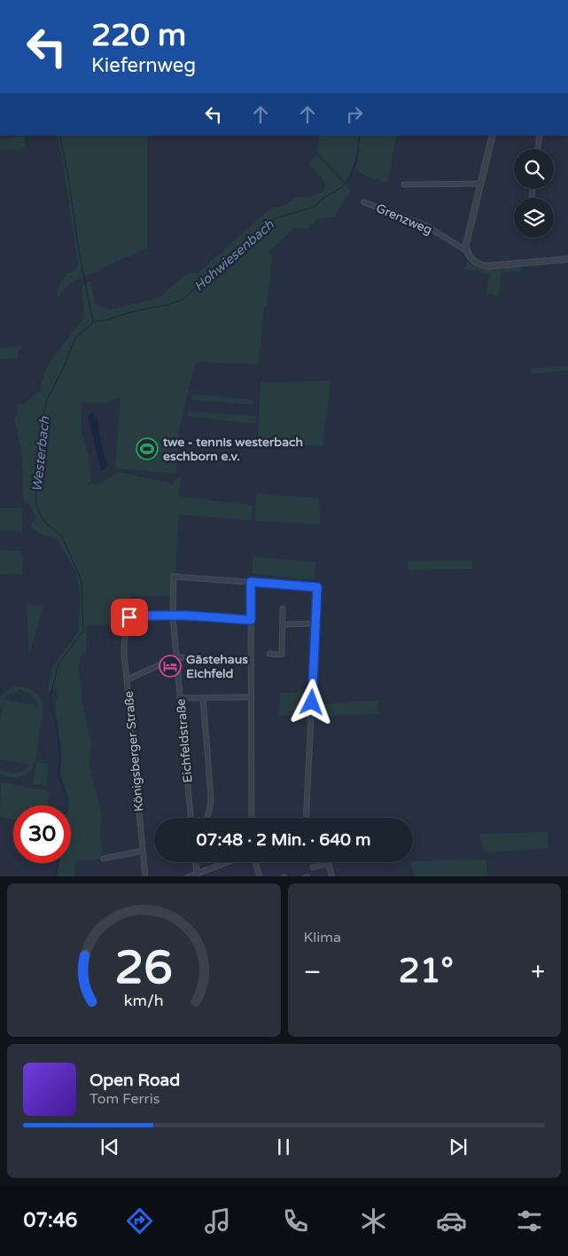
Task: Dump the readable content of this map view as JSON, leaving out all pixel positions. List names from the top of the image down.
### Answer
{
  "streets": {
    "street": ["Grenzweg", "Eichfeldstraße", "Königsberger Straße"]
  },
  "crossings": [
    ["Eichfeldstraße", "Königsberger Straße"]
  ],
  "water": ["Hohwiesenbach", "Westerbach"],
  "places": {
    "sports": ["twe - tennis westerbach eschborn e.v."],
    "hotel": ["Gästehaus Eichfeld"]
  },
  "page": {
    "turn": ["220 m", "Kiefernweg"],
    "limit": "30",
    "trip": "07:48 · 2 Min. · 640 m",
    "tile": "Klima",
    "heat": ["−", "21°", "+"],
    "song": ["Open Road", "Tom Ferris"],
    "tabs": "07:46",
    "gauge": ["26", "km/h"]
  }
}
